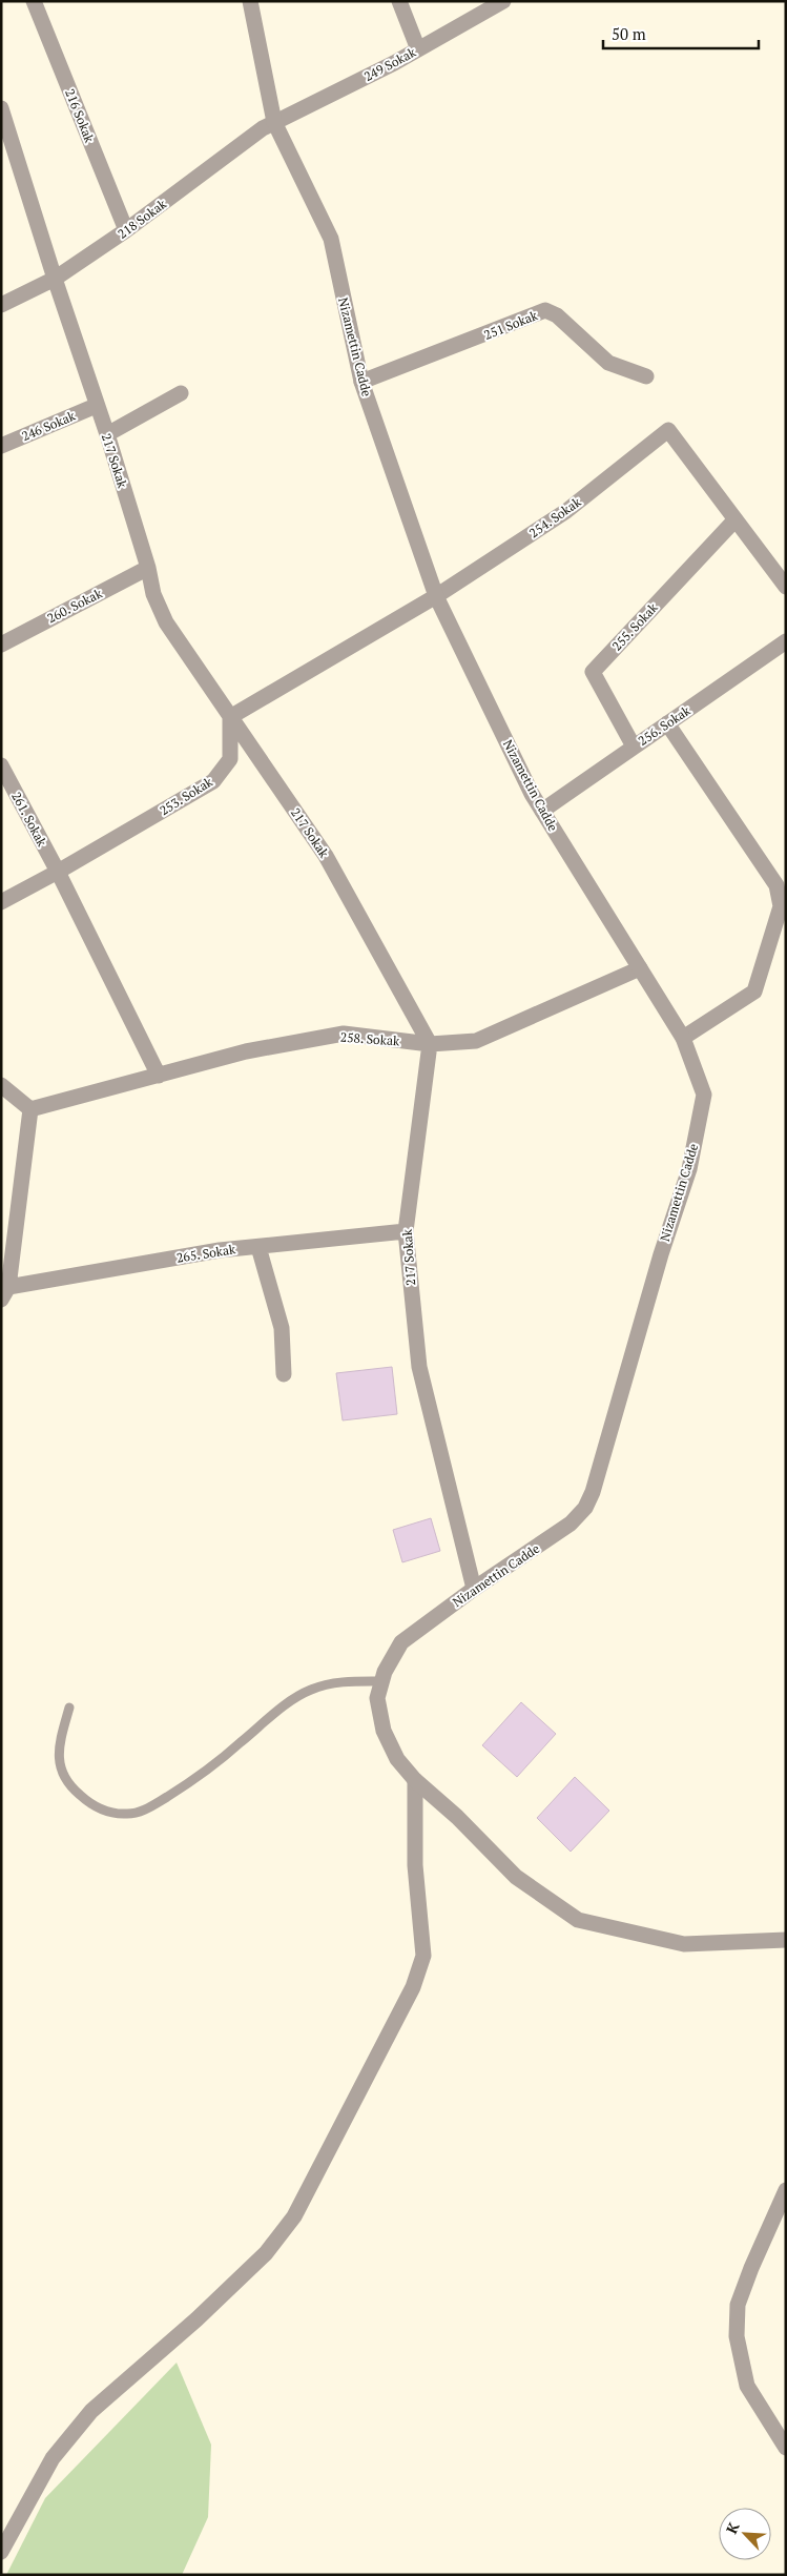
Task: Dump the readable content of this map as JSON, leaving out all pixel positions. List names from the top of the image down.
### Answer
{
  "streets": {
    "street": [
      "249 Sokak",
      "216 Sokak",
      "218 Sokak",
      "251 Sokak",
      "Nizamettin Cadde",
      "246 Sokak",
      "217 Sokak",
      "254. Sokak",
      "260. Sokak",
      "255. Sokak",
      "256. Sokak",
      "253. Sokak",
      "261. Sokak",
      "258. Sokak",
      "265. Sokak"
    ]
  },
  "crossings": [
    ["249 Sokak", "218 Sokak"],
    ["249 Sokak", "Nizamettin Cadde"],
    ["216 Sokak", "218 Sokak"],
    ["218 Sokak", "Nizamettin Cadde"],
    ["218 Sokak", "217 Sokak"],
    ["251 Sokak", "Nizamettin Cadde"],
    ["Nizamettin Cadde", "217 Sokak"],
    ["Nizamettin Cadde", "254. Sokak"],
    ["Nizamettin Cadde", "256. Sokak"],
    ["Nizamettin Cadde", "258. Sokak"],
    ["246 Sokak", "217 Sokak"],
    ["217 Sokak", "260. Sokak"],
    ["217 Sokak", "253. Sokak"],
    ["217 Sokak", "258. Sokak"],
    ["217 Sokak", "265. Sokak"],
    ["254. Sokak", "255. Sokak"],
    ["255. Sokak", "256. Sokak"],
    ["253. Sokak", "261. Sokak"],
    ["261. Sokak", "258. Sokak"]
  ],
  "scale_bar": "50 m",
  "north": "top left"
}
